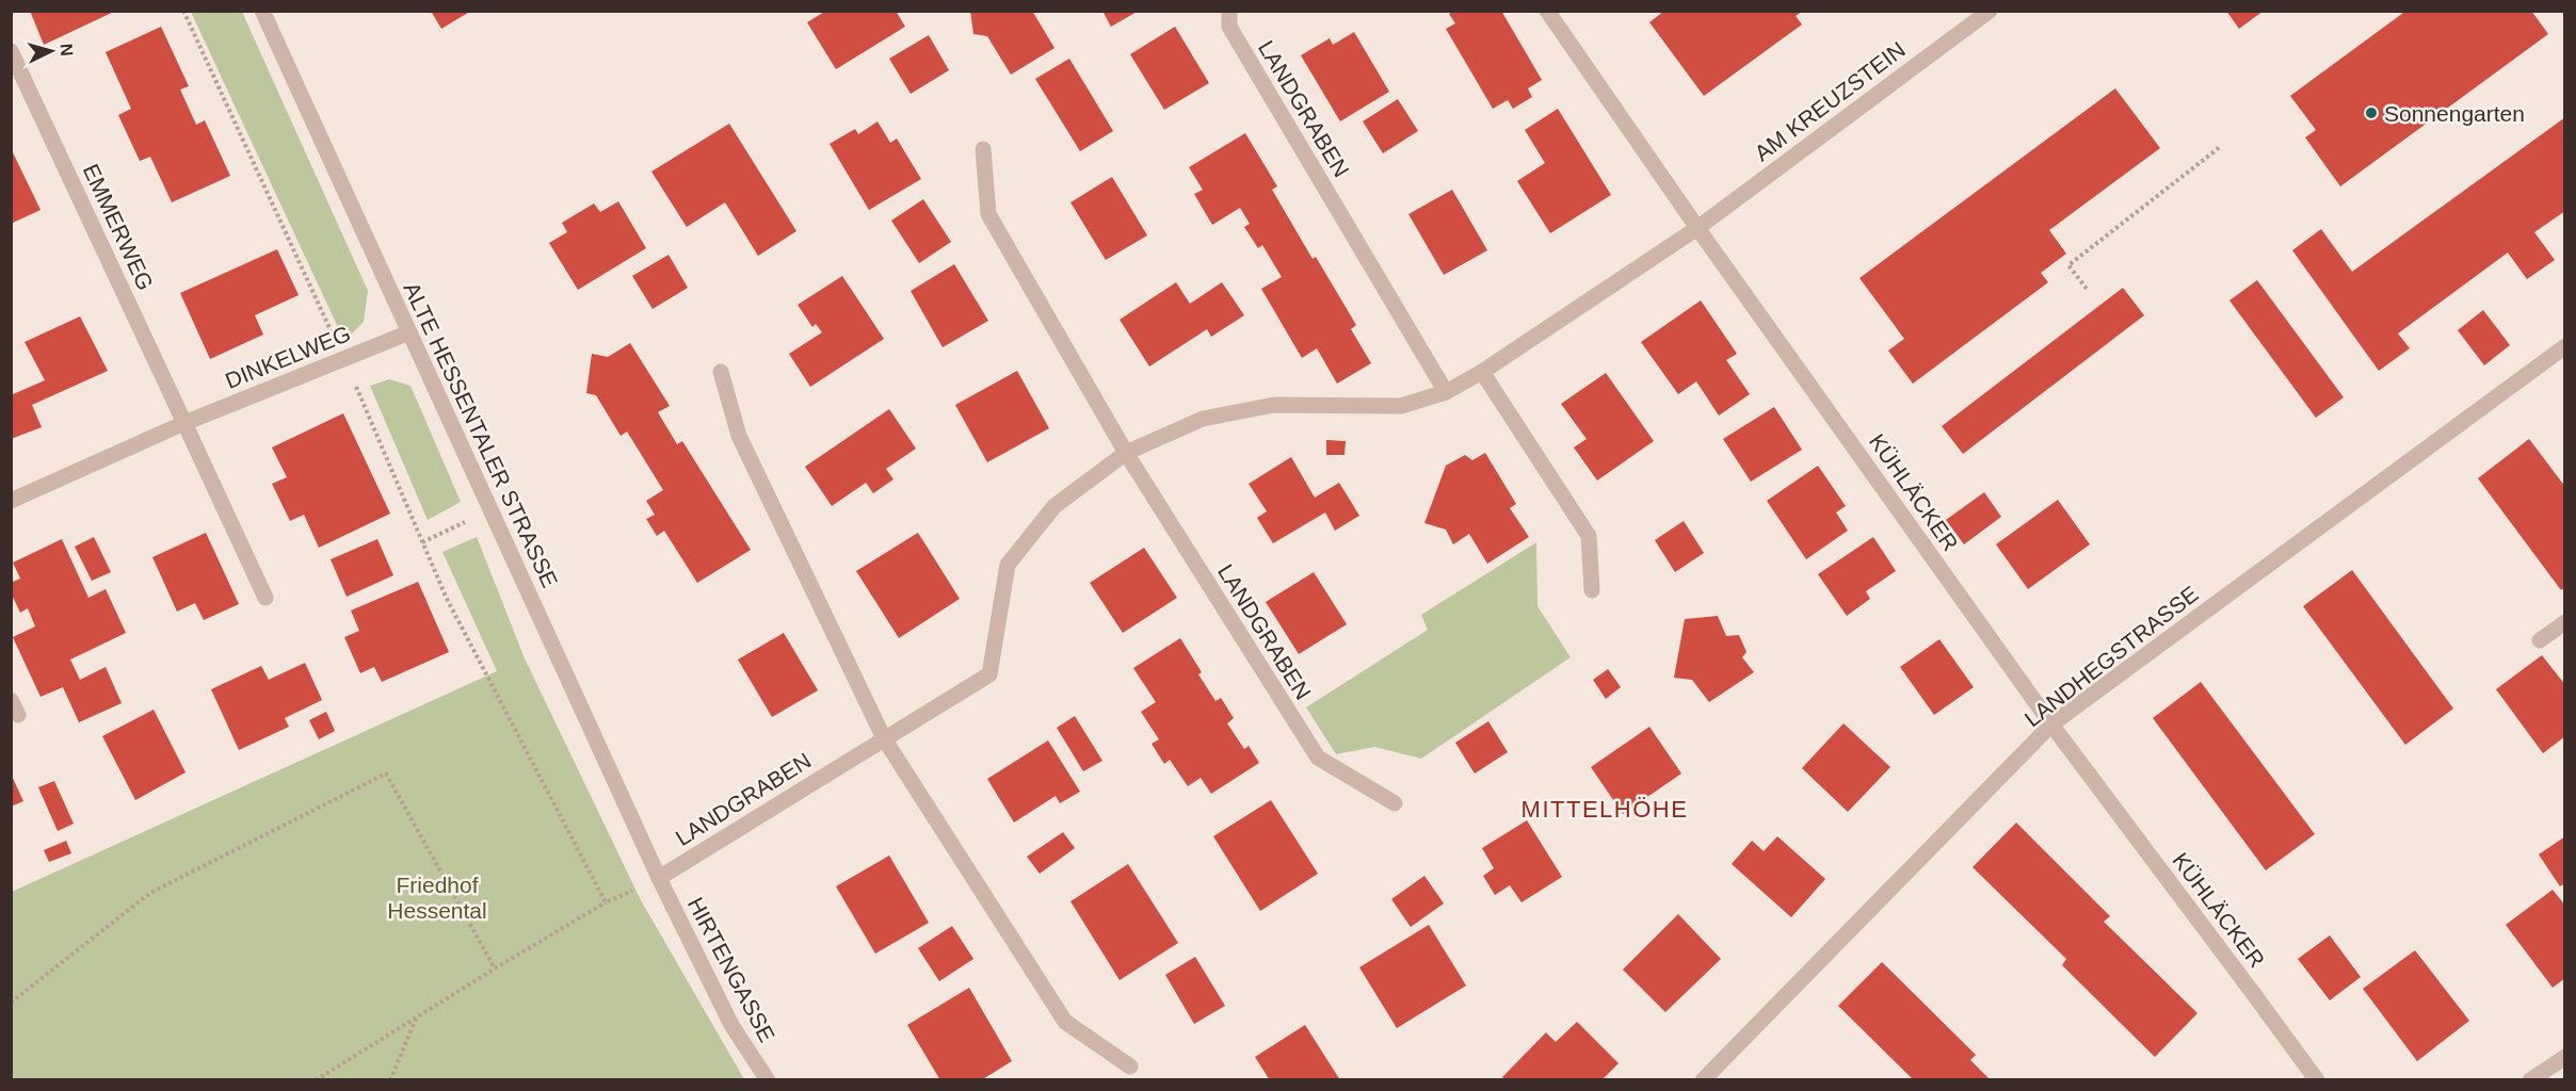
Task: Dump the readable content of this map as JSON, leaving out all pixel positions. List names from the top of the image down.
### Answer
{
  "streets": {
    "street": [
      "AM KREUZSTEIN",
      "LANDGRABEN",
      "EMMERWEG",
      "DINKELWEG",
      "ALTE HESSENTALER STRASSE",
      "KÜHLÄCKER",
      "LANDHEGSTRASSE",
      "HIRTENGASSE"
    ]
  },
  "crossings": [
    ["AM KREUZSTEIN", "LANDGRABEN"],
    ["AM KREUZSTEIN", "KÜHLÄCKER"],
    ["LANDGRABEN", "ALTE HESSENTALER STRASSE"],
    ["LANDGRABEN", "KÜHLÄCKER"],
    ["LANDGRABEN", "HIRTENGASSE"],
    ["EMMERWEG", "DINKELWEG"],
    ["DINKELWEG", "ALTE HESSENTALER STRASSE"],
    ["ALTE HESSENTALER STRASSE", "HIRTENGASSE"],
    ["KÜHLÄCKER", "LANDHEGSTRASSE"]
  ],
  "districts": ["MITTELHÖHE"],
  "parks": ["Friedhof Hessental"],
  "places": ["Sonnengarten"],
  "north": "right"
}
